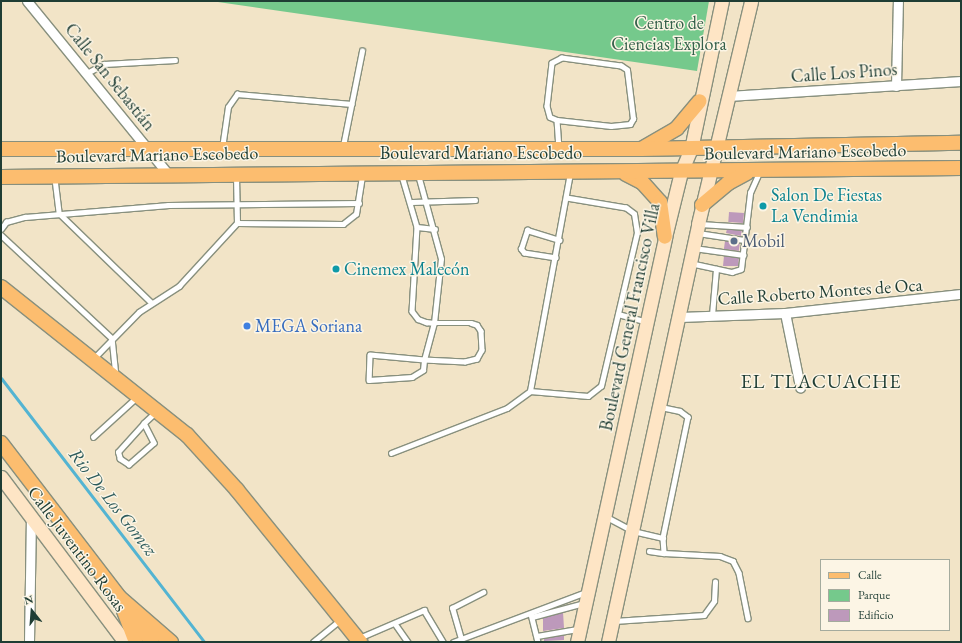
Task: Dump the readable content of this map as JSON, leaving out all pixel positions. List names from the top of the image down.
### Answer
{
  "streets": {
    "main road": ["Boulevard Mariano Escobedo", "Boulevard General Francisco Villa", "Calle Juventino Rosas"],
    "street": ["Calle Los Pinos", "Calle San Sebastián", "Calle Roberto Montes de Oca"]
  },
  "crossings": [
    ["Calle San Sebastián", "Boulevard Mariano Escobedo"],
    ["Boulevard Mariano Escobedo", "Boulevard General Francisco Villa"]
  ],
  "districts": ["EL TLACUACHE"],
  "water": ["Rio De Los Gomez"],
  "parks": ["Centro de Ciencias Explora"],
  "places": [
    "Salon De Fiestas La Vendimia",
    "Mobil",
    "Cinemex Malecón",
    "MEGA Soriana"
  ],
  "legend": ["Calle", "Parque", "Edificio"],
  "north": "top"
}
